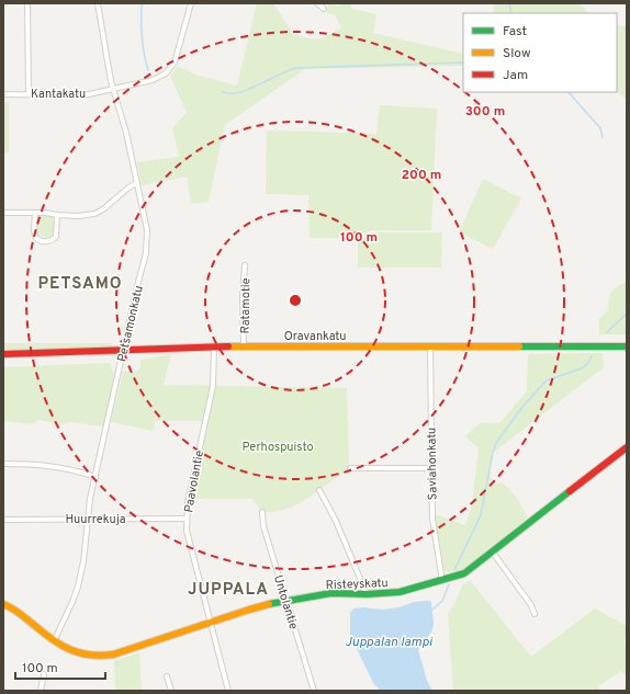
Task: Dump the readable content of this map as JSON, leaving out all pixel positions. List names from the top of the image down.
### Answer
{
  "streets": {
    "street": [
      "Kantakatu",
      "Ratamotie",
      "Petsamonkatu",
      "Oravankatu",
      "Saviahonkatu",
      "Paavolantie",
      "Huurrekuja",
      "Risteyskatu",
      "Untolantie"
    ]
  },
  "crossings": [
    ["Kantakatu", "Petsamonkatu"],
    ["Ratamotie", "Oravankatu"],
    ["Petsamonkatu", "Oravankatu"],
    ["Petsamonkatu", "Huurrekuja"],
    ["Petsamonkatu", "Risteyskatu"],
    ["Oravankatu", "Saviahonkatu"],
    ["Oravankatu", "Paavolantie"],
    ["Saviahonkatu", "Risteyskatu"],
    ["Paavolantie", "Huurrekuja"],
    ["Paavolantie", "Risteyskatu"],
    ["Risteyskatu", "Untolantie"]
  ],
  "districts": ["PETSAMO", "JUPPALA"],
  "water": ["Juppalan lampi"],
  "parks": ["Perhospuisto"],
  "legend": ["Fast", "Slow", "Jam"],
  "scale_bar": "100 m",
  "rings": ["300 m", "200 m", "100 m"]
}
